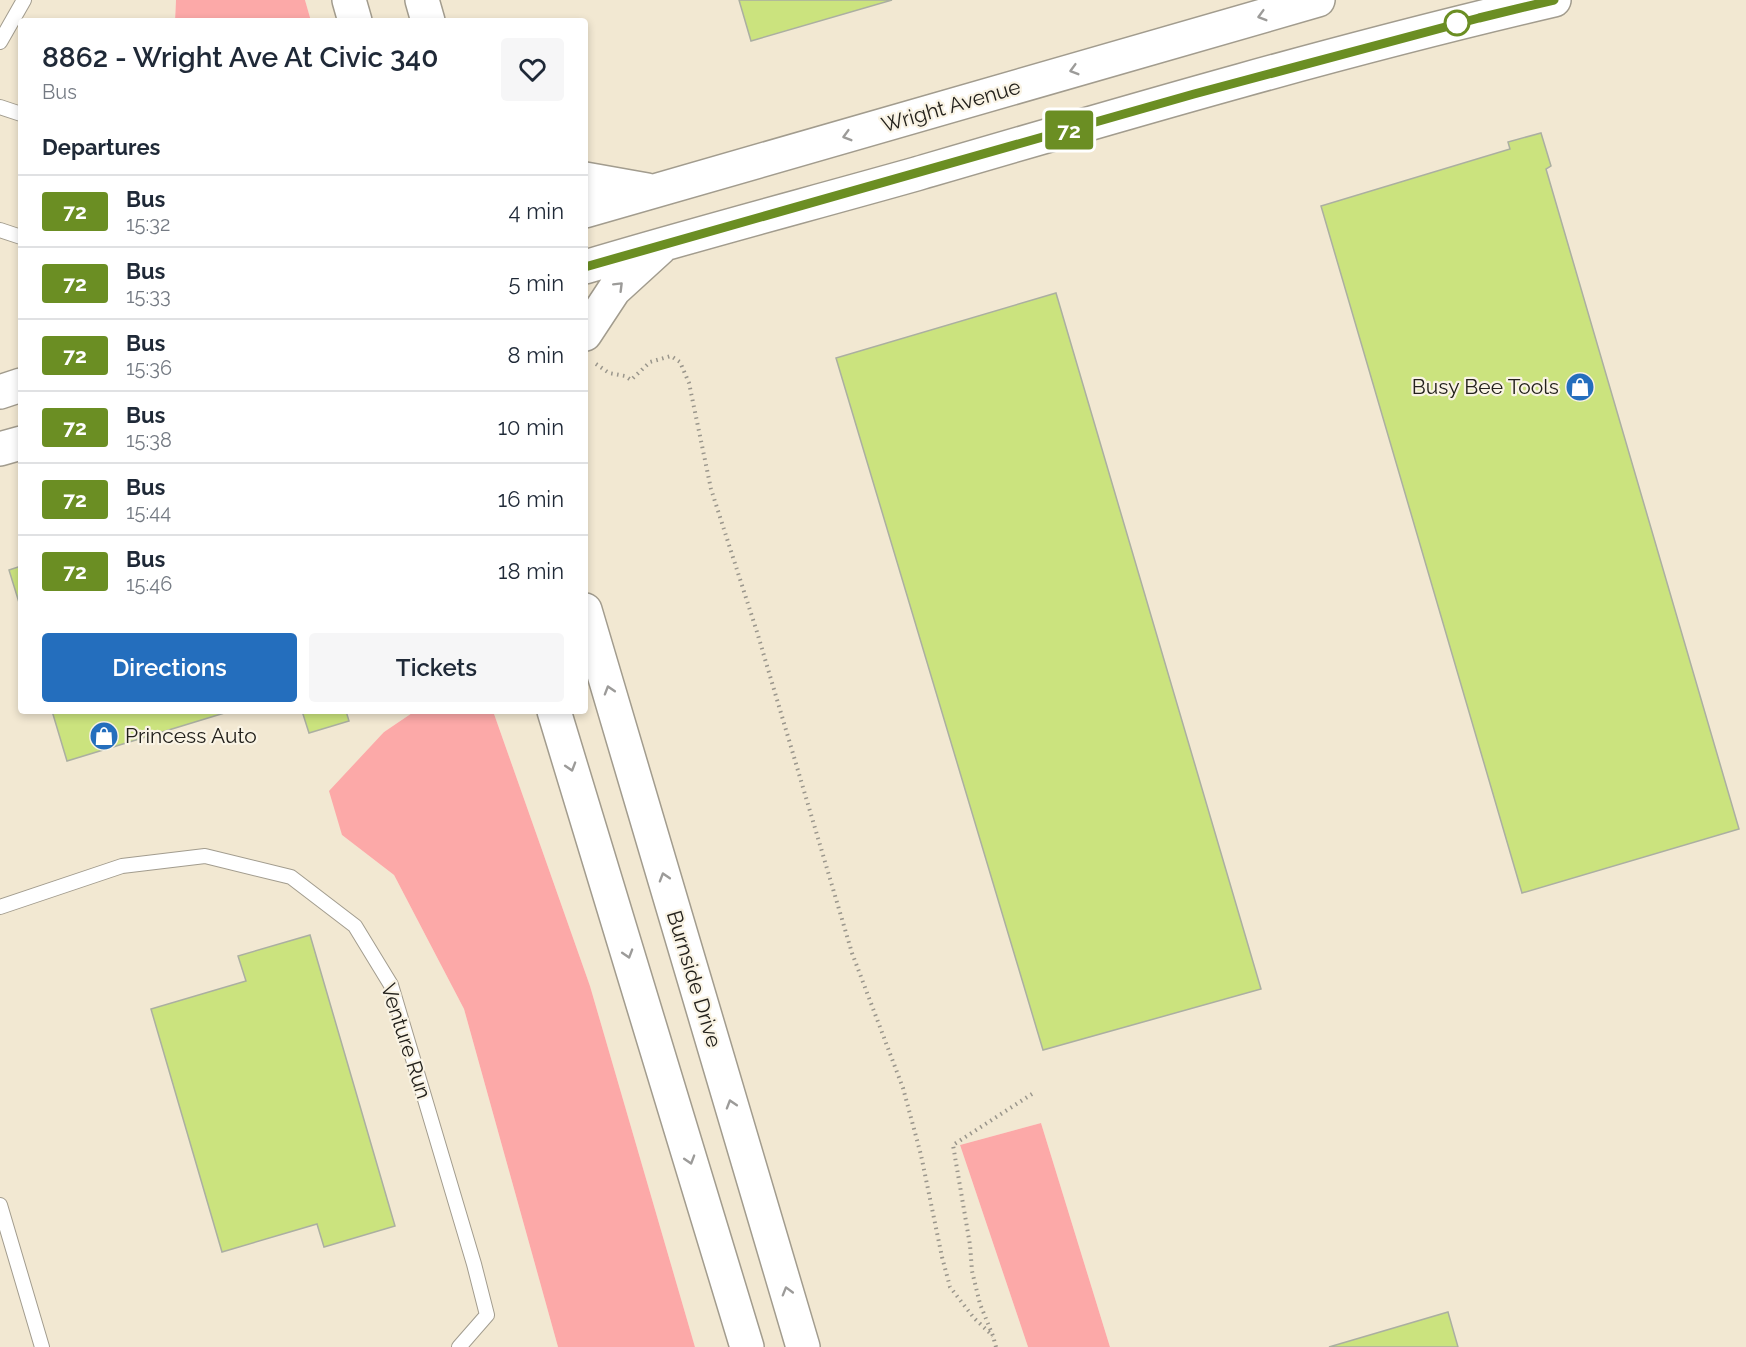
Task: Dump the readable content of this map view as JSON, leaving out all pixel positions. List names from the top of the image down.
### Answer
{
  "streets": {
    "main road": ["Wright Avenue", "Burnside Drive"],
    "lane": ["Venture Run"]
  },
  "places": {
    "shop": ["Busy Bee Tools", "Princess Auto"]
  },
  "lines": ["bus line 72"],
  "page": {
    "on_map": "72",
    "heading": [
      ["8862 - Wright Ave At Civic 340", "Bus"],
      "Departures"
    ],
    "list": [
      {
        "mark": "72",
        "name": "Bus",
        "note": "15:32",
        "value": "4 min"
      },
      {
        "mark": "72",
        "name": "Bus",
        "note": "15:33",
        "value": "5 min"
      },
      {
        "mark": "72",
        "name": "Bus",
        "note": "15:36",
        "value": "8 min"
      },
      {
        "mark": "72",
        "name": "Bus",
        "note": "15:38",
        "value": "10 min"
      },
      {
        "mark": "72",
        "name": "Bus",
        "note": "15:44",
        "value": "16 min"
      },
      {
        "mark": "72",
        "name": "Bus",
        "note": "15:46",
        "value": "18 min"
      }
    ],
    "buttons": ["Directions", "Tickets"]
  }
}
